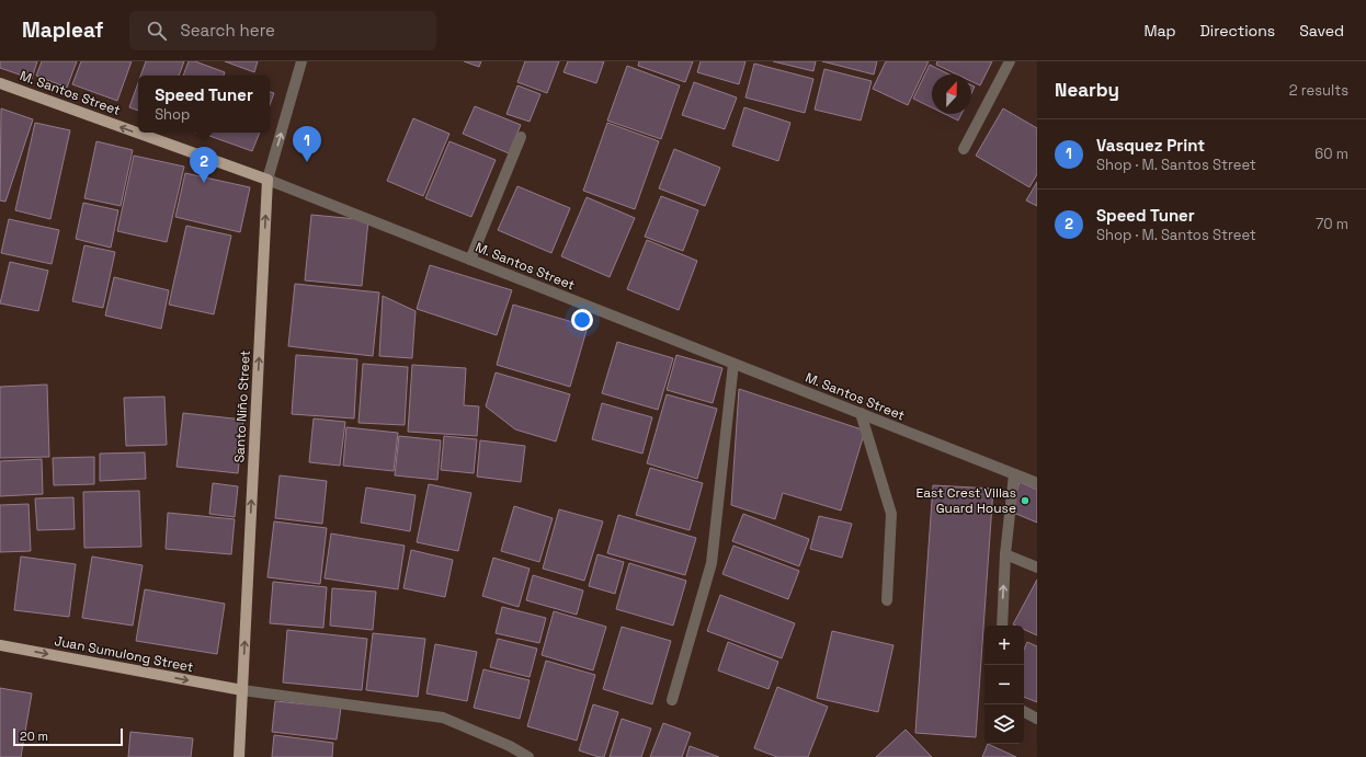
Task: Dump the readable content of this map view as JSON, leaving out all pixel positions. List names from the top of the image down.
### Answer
{
  "streets": {
    "main road": ["M. Santos Street", "Santo Niño Street", "Juan Sumulong Street"]
  },
  "crossings": [
    ["M. Santos Street", "Santo Niño Street"],
    ["Santo Niño Street", "Juan Sumulong Street"]
  ],
  "one_way": ["Santo Niño Street", "Juan Sumulong Street"],
  "places": ["East Crest Villas Guard House"],
  "scale_bar": "20 m",
  "north": "top",
  "page": {
    "header": "Mapleaf",
    "search": "Search here",
    "nav": ["Map", "Directions", "Saved"],
    "heading": ["Nearby", "2 results"],
    "popup": ["Speed Tuner", "Shop"],
    "list": [
      {
        "mark": "1",
        "name": "Vasquez Print",
        "note": "Shop · M. Santos Street",
        "value": "60 m"
      },
      {
        "mark": "2",
        "name": "Speed Tuner",
        "note": "Shop · M. Santos Street",
        "value": "70 m"
      }
    ],
    "pins": ["1", "2"],
    "map_buttons": ["+", "−"],
    "scale": "20 m"
  }
}
